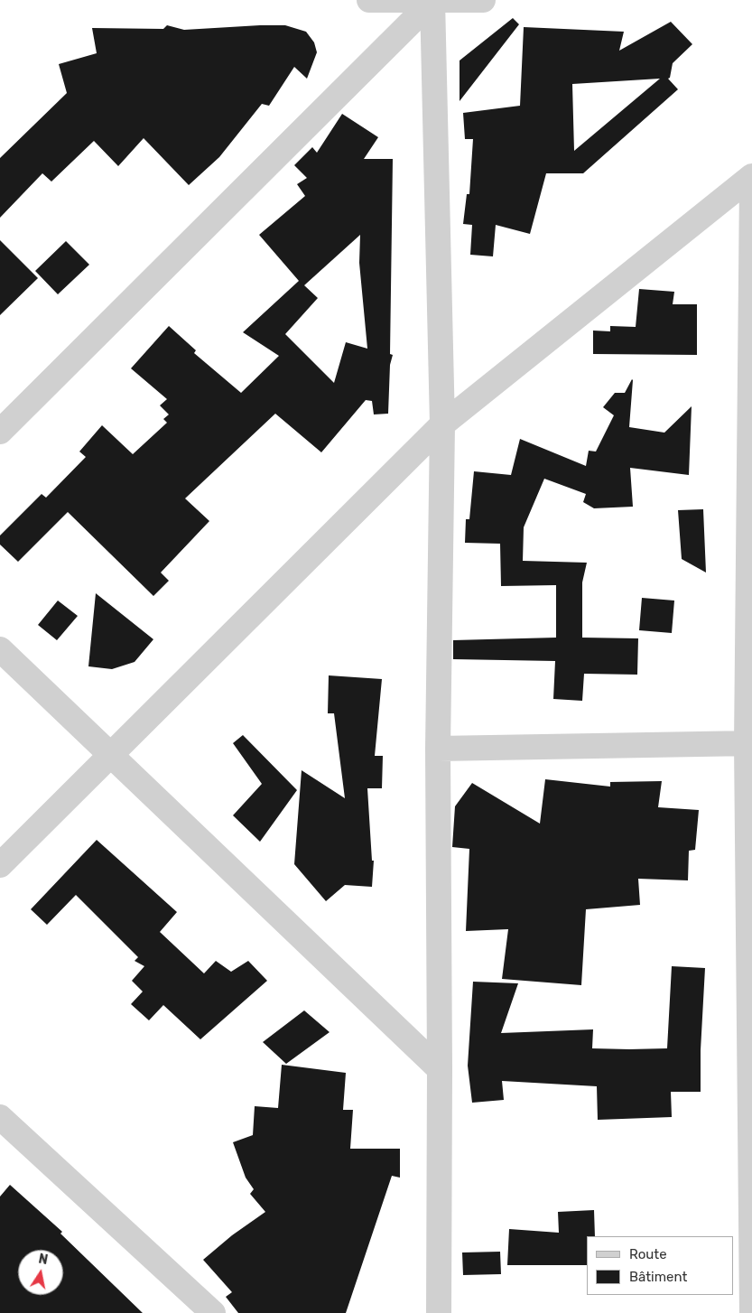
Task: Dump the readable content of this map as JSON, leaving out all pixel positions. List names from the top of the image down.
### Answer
{
  "legend": ["Route", "Bâtiment"],
  "north": "top"
}
